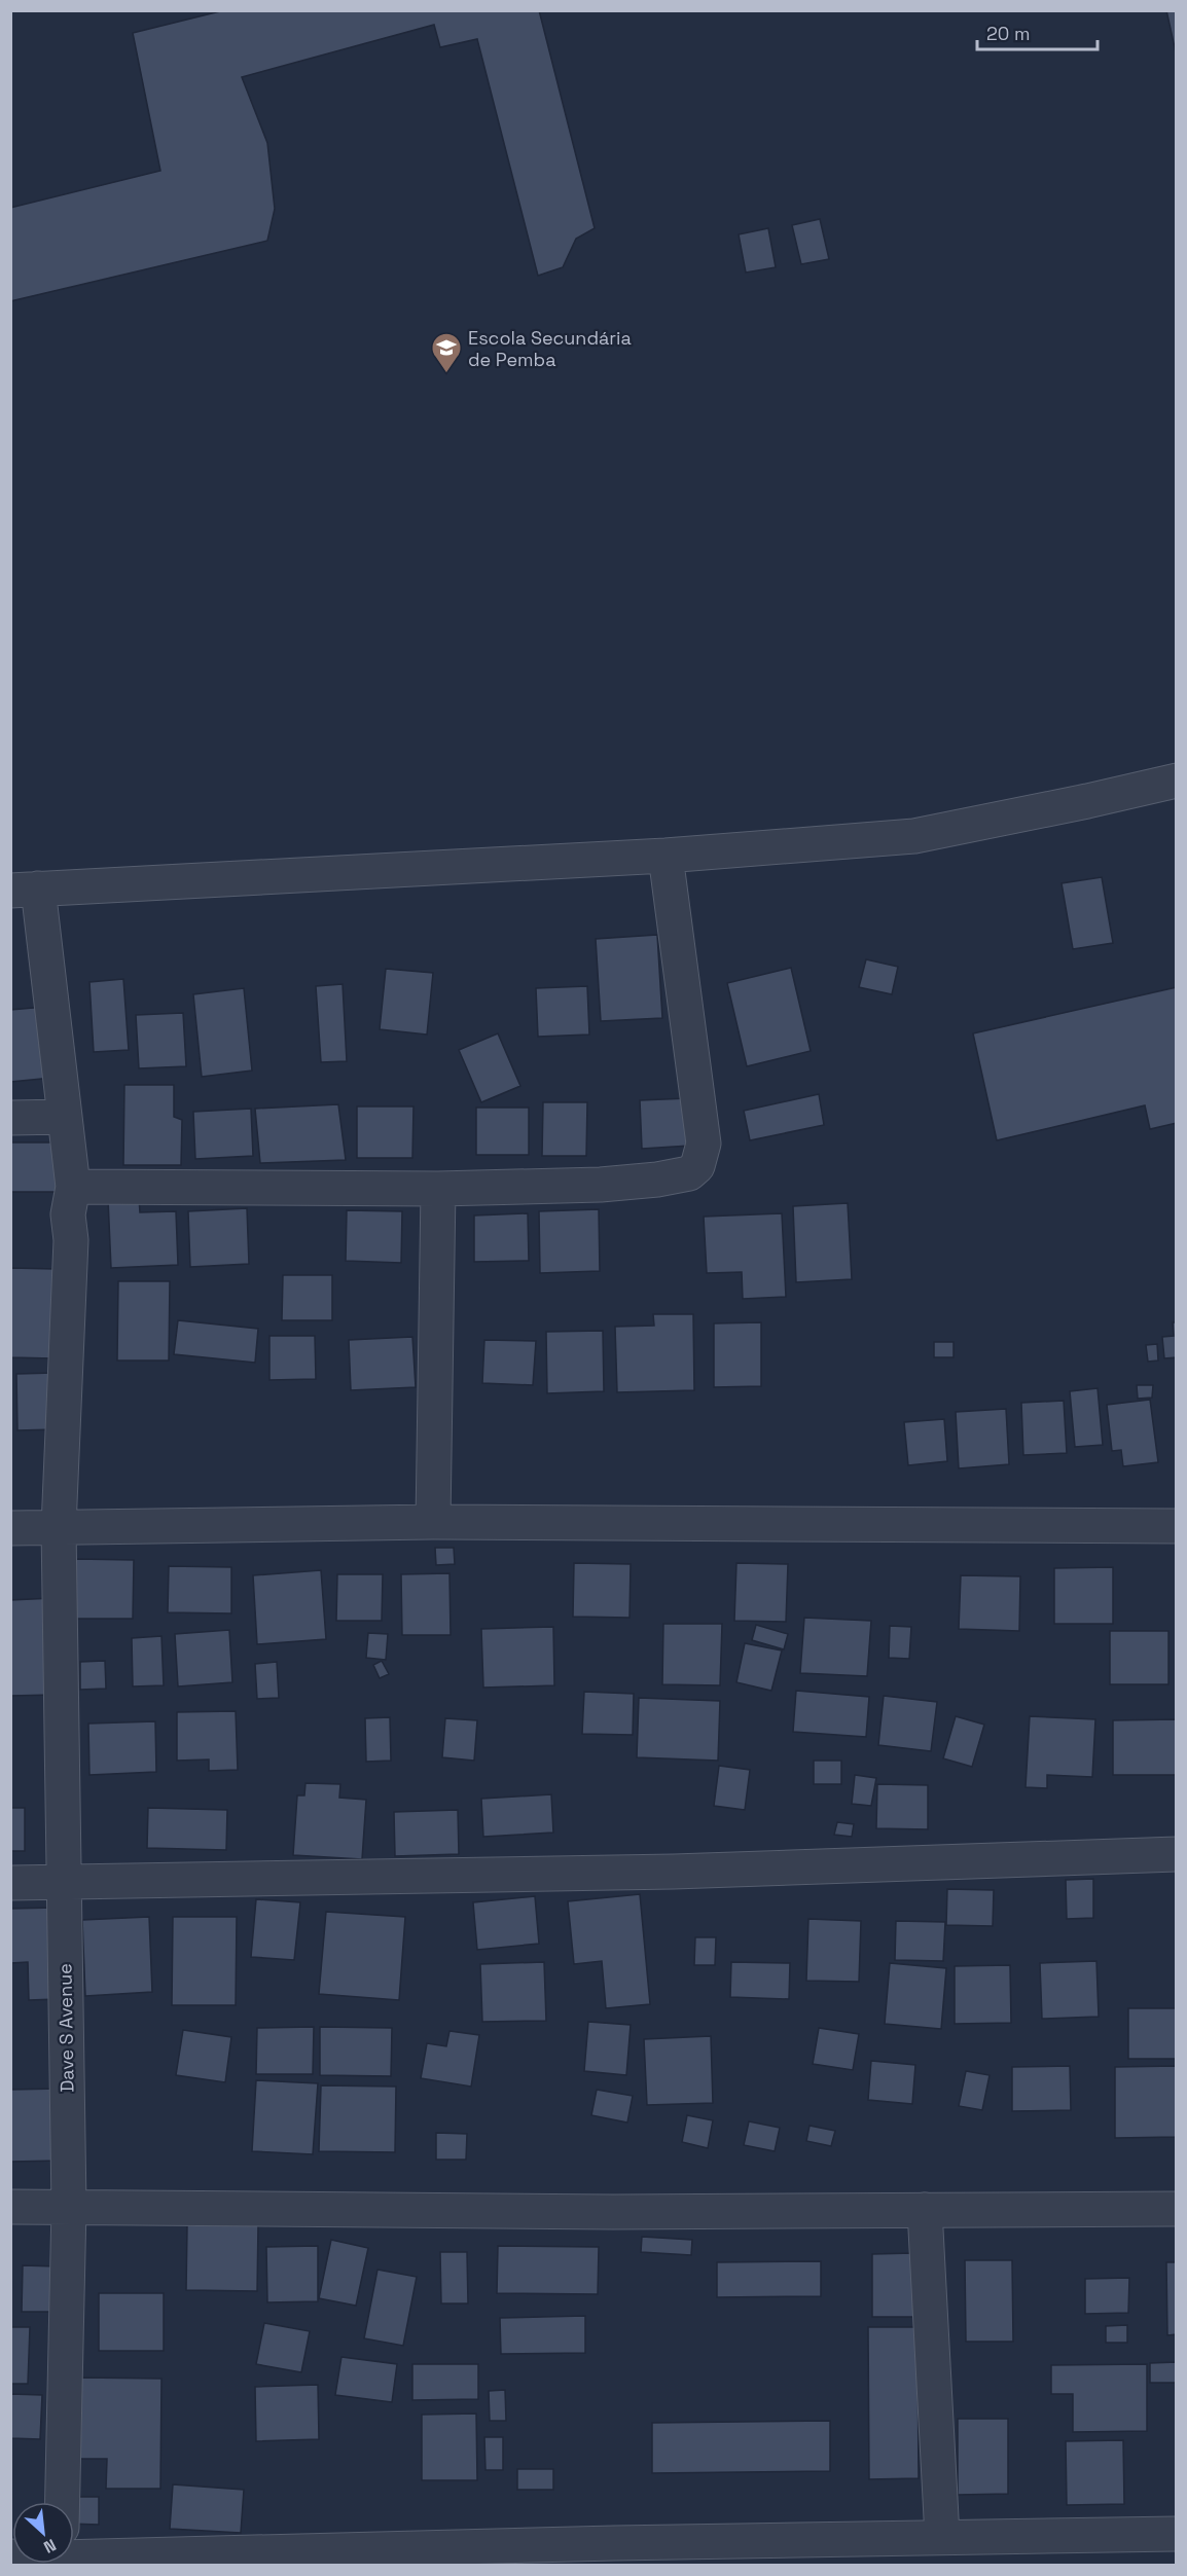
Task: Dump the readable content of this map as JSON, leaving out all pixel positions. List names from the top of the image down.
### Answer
{
  "streets": {
    "street": ["Dave S Avenue"]
  },
  "places": {
    "school or university": ["Escola Secundária de Pemba"]
  },
  "scale_bar": "20 m",
  "north": "bottom right"
}
